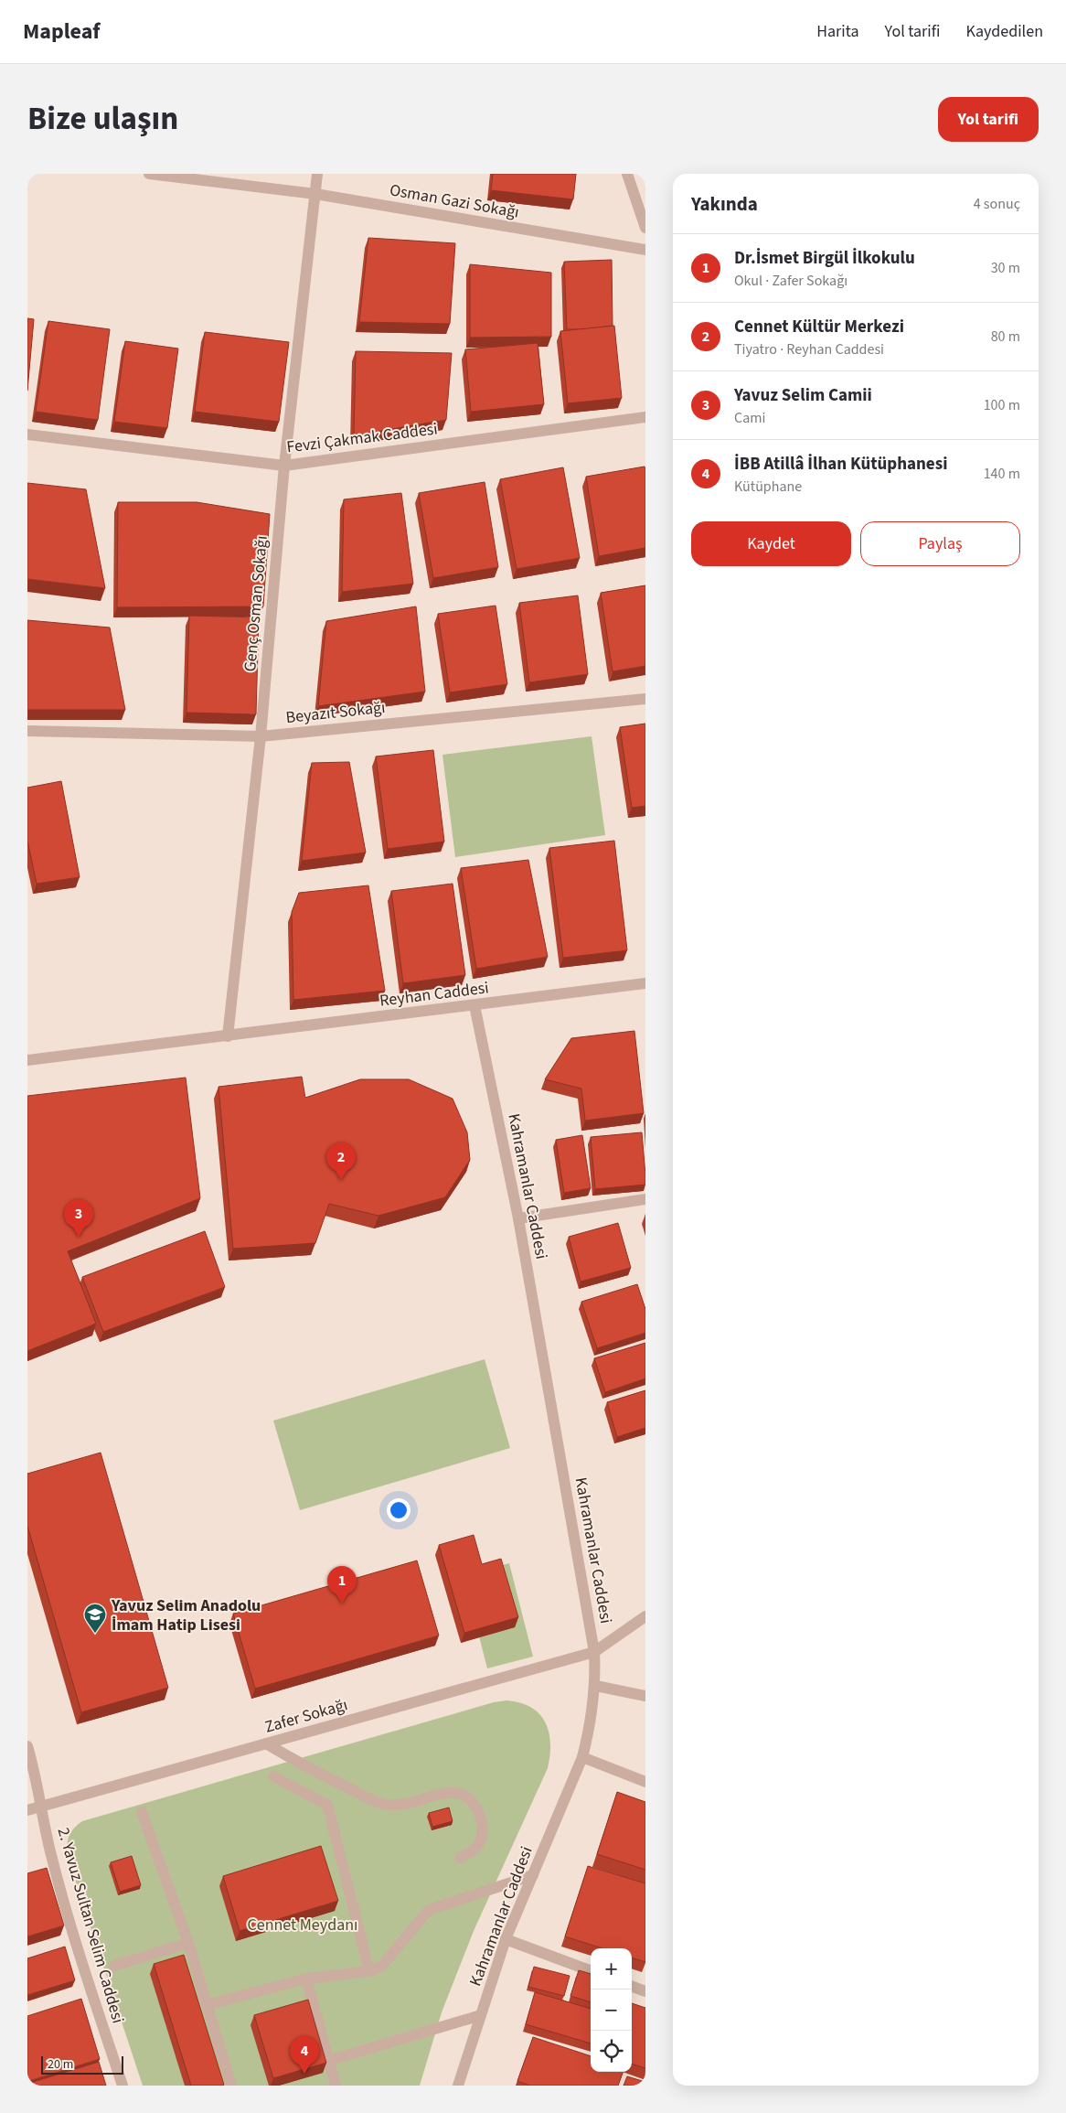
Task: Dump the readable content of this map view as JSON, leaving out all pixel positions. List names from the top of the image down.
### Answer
{
  "streets": {
    "street": [
      "Osman Gazi Sokağı",
      "Fevzi Çakmak Caddesi",
      "Genç Osman Sokağı",
      "Beyazıt Sokağı",
      "Reyhan Caddesi",
      "Kahramanlar Caddesi",
      "Zafer Sokağı",
      "2. Yavuz Sultan Selim Caddesi"
    ]
  },
  "crossings": [
    ["Osman Gazi Sokağı", "Genç Osman Sokağı"],
    ["Fevzi Çakmak Caddesi", "Genç Osman Sokağı"],
    ["Genç Osman Sokağı", "Beyazıt Sokağı"],
    ["Genç Osman Sokağı", "Reyhan Caddesi"],
    ["Reyhan Caddesi", "Kahramanlar Caddesi"],
    ["Kahramanlar Caddesi", "Zafer Sokağı"],
    ["Zafer Sokağı", "2. Yavuz Sultan Selim Caddesi"]
  ],
  "parks": ["Cennet Meydanı"],
  "places": {
    "school or university": ["Yavuz Selim Anadolu İmam Hatip Lisesi"]
  },
  "scale_bar": "20 m",
  "page": {
    "header": "Mapleaf",
    "nav": ["Harita", "Yol tarifi", "Kaydedilen"],
    "title": "Bize ulaşın",
    "buttons": [
      "Yol tarifi",
      ["Kaydet", "Paylaş"]
    ],
    "heading": ["Yakında", "4 sonuç"],
    "list": [
      {
        "mark": "1",
        "name": "Dr.İsmet Birgül İlkokulu",
        "note": "Okul · Zafer Sokağı",
        "value": "30 m"
      },
      {
        "mark": "2",
        "name": "Cennet Kültür Merkezi",
        "note": "Tiyatro · Reyhan Caddesi",
        "value": "80 m"
      },
      {
        "mark": "3",
        "name": "Yavuz Selim Camii",
        "note": "Cami",
        "value": "100 m"
      },
      {
        "mark": "4",
        "name": "İBB Atillâ İlhan Kütüphanesi",
        "note": "Kütüphane",
        "value": "140 m"
      }
    ],
    "pins": [
      "2",
      "3",
      "1",
      "4"
    ],
    "map_buttons": ["+", "−"],
    "scale": "20 m"
  }
}
